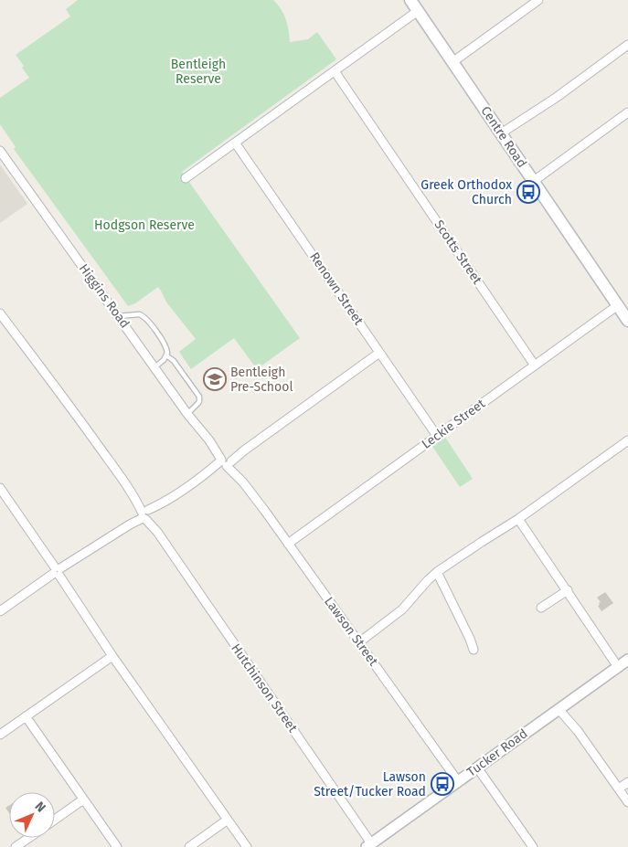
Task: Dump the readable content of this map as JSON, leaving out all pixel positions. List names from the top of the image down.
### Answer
{
  "streets": {
    "main road": ["Centre Road"],
    "street": [
      "Scotts Street",
      "Renown Street",
      "Higgins Road",
      "Leckie Street",
      "Lawson Street",
      "Hutchinson Street",
      "Tucker Road"
    ]
  },
  "crossings": [
    ["Centre Road", "Leckie Street"],
    ["Scotts Street", "Leckie Street"],
    ["Renown Street", "Leckie Street"],
    ["Higgins Road", "Lawson Street"],
    ["Leckie Street", "Lawson Street"],
    ["Lawson Street", "Tucker Road"],
    ["Hutchinson Street", "Tucker Road"]
  ],
  "parks": ["Bentleigh Reserve", "Hodgson Reserve"],
  "places": {
    "bus stop": ["Greek Orthodox Church", "Lawson Street/Tucker Road"],
    "school or university": ["Bentleigh Pre-School"]
  },
  "north": "top right"
}
